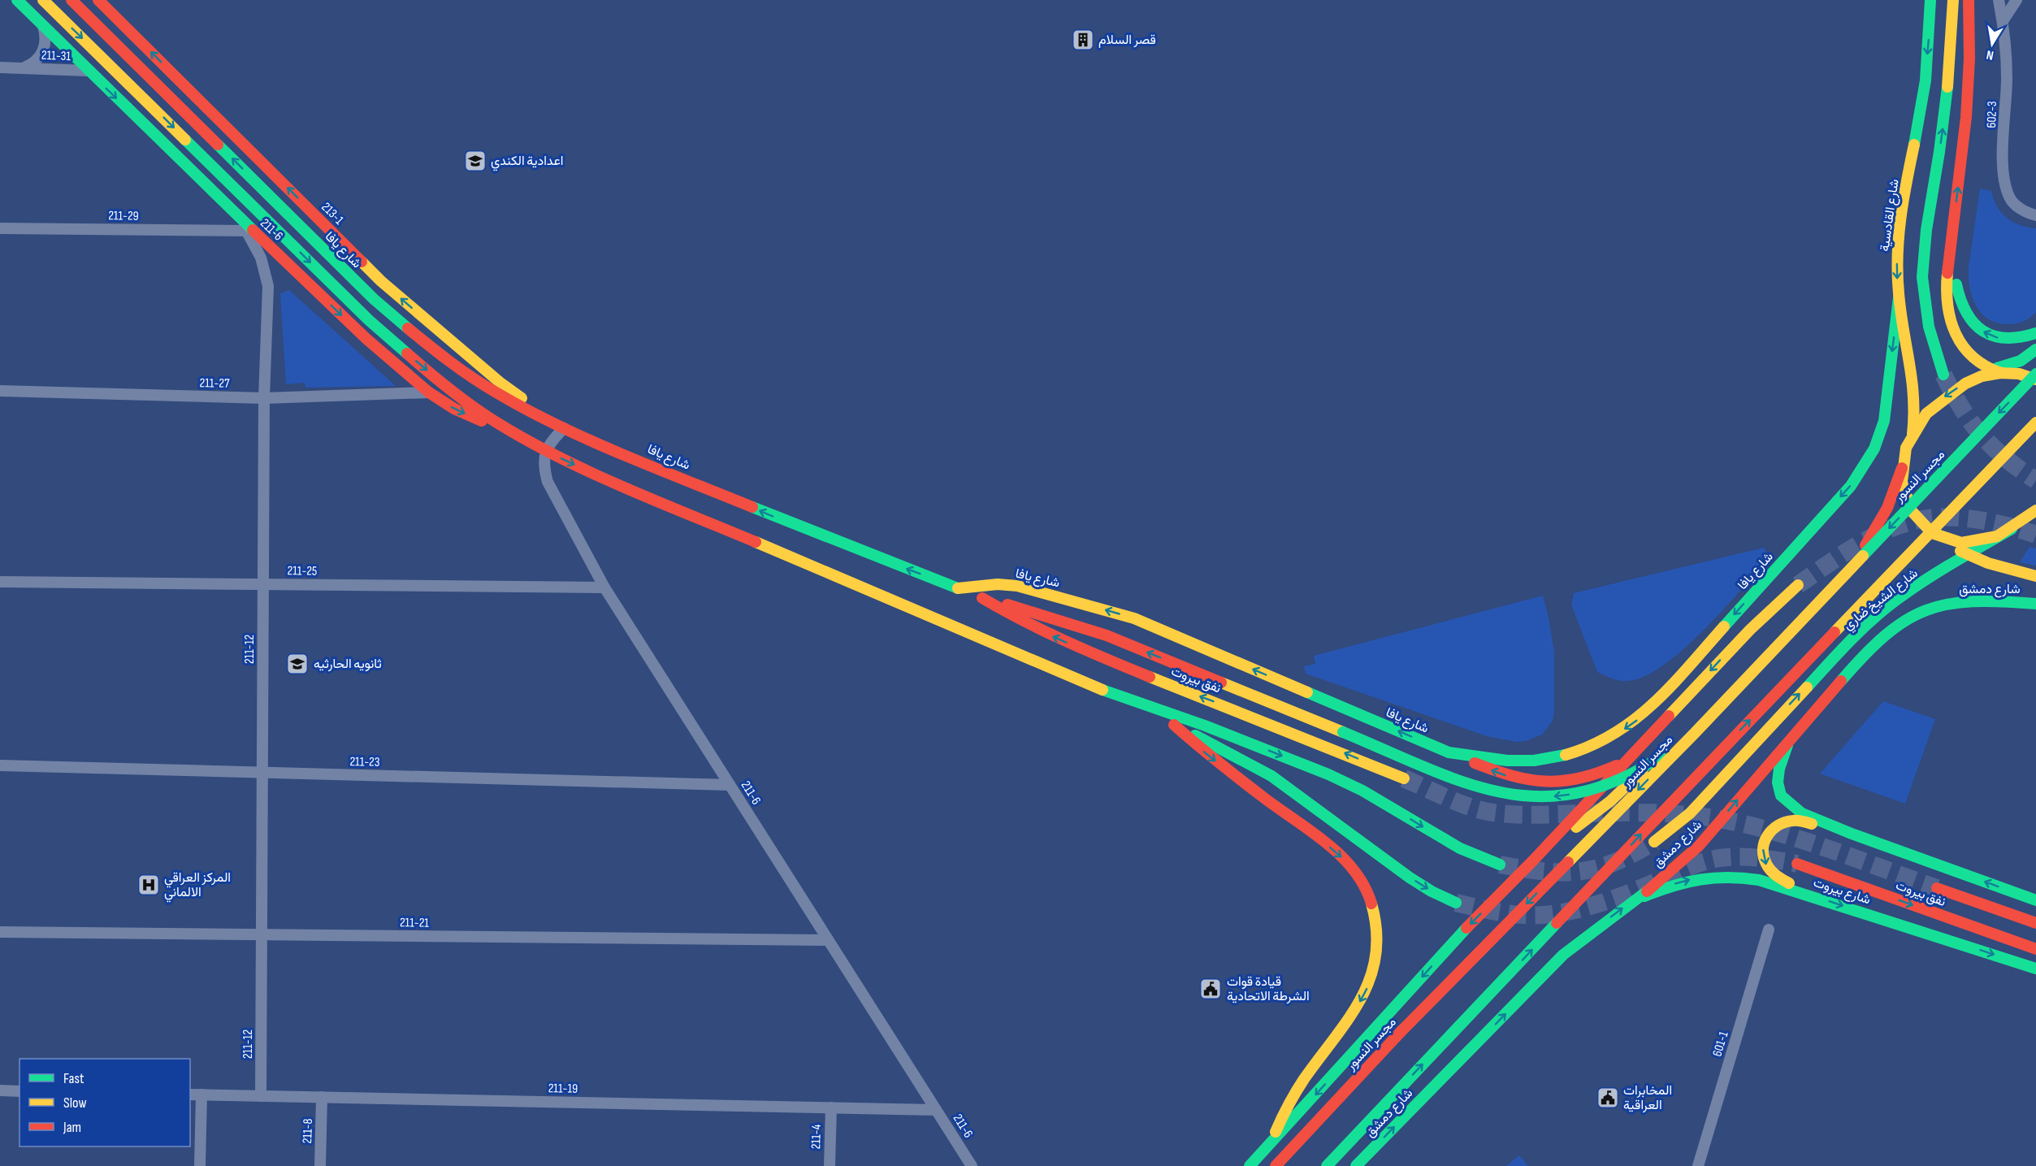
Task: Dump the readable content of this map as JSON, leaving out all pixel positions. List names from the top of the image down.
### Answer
{
  "streets": {
    "main road": [
      "213-1",
      "شارع القادسية",
      "211-6",
      "شارع يافا",
      "مجسر النسور",
      "شارع دمشق",
      "شارع الشيخ ضاري",
      "نفق بيروت",
      "شارع بيروت"
    ],
    "street": [
      "211-31",
      "602-3",
      "211-29",
      "211-27",
      "211-25",
      "211-12",
      "211-23",
      "211-21",
      "601-1",
      "211-19",
      "211-8",
      "211-4"
    ]
  },
  "crossings": [
    ["211-31", "211-6"],
    ["213-1", "شارع يافا"],
    ["شارع القادسية", "شارع يافا"],
    ["211-29", "211-12"],
    ["211-6", "211-27"],
    ["211-6", "211-25"],
    ["211-6", "211-12"],
    ["211-6", "211-23"],
    ["211-6", "211-21"],
    ["211-6", "211-19"],
    ["211-27", "211-12"],
    ["211-25", "211-12"],
    ["شارع دمشق", "شارع بيروت"],
    ["211-12", "211-23"],
    ["211-12", "211-21"],
    ["211-12", "211-19"],
    ["211-19", "211-8"],
    ["211-19", "211-4"]
  ],
  "places": {
    "building": ["قصر السلام"],
    "school or university": ["اعدادية الكندي", "ثانويه الحارثيه"],
    "hospital": ["المركز العراقي الالماني"],
    "public building": ["قيادة قوات الشرطة الاتحادية", "المخابرات العراقية"]
  },
  "legend": ["Fast", "Slow", "Jam"],
  "north": "bottom"
}
